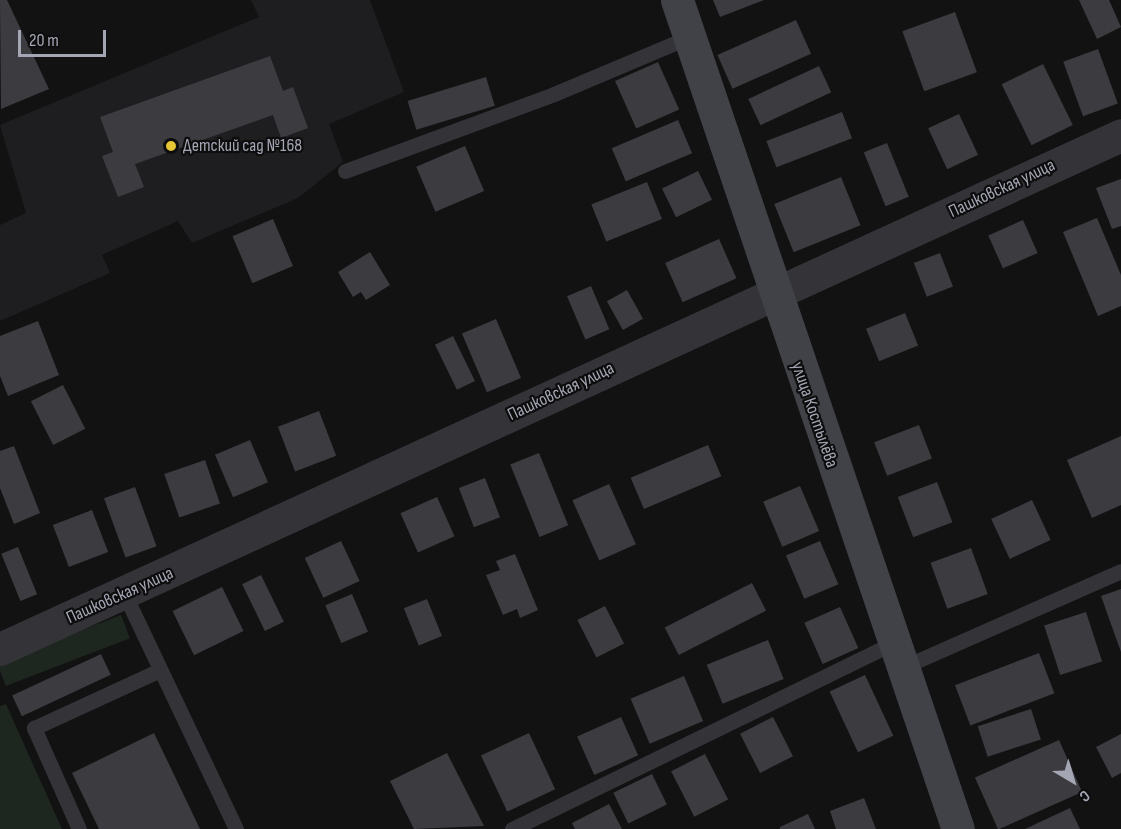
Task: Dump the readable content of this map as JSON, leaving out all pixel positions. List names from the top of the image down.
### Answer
{
  "streets": {
    "main road": ["улица Костылёва"],
    "street": ["Пашковская улица"]
  },
  "crossings": [
    ["Пашковская улица", "улица Костылёва"]
  ],
  "places": ["Детский сад №168"],
  "scale_bar": "20 m",
  "north": "bottom right"
}
